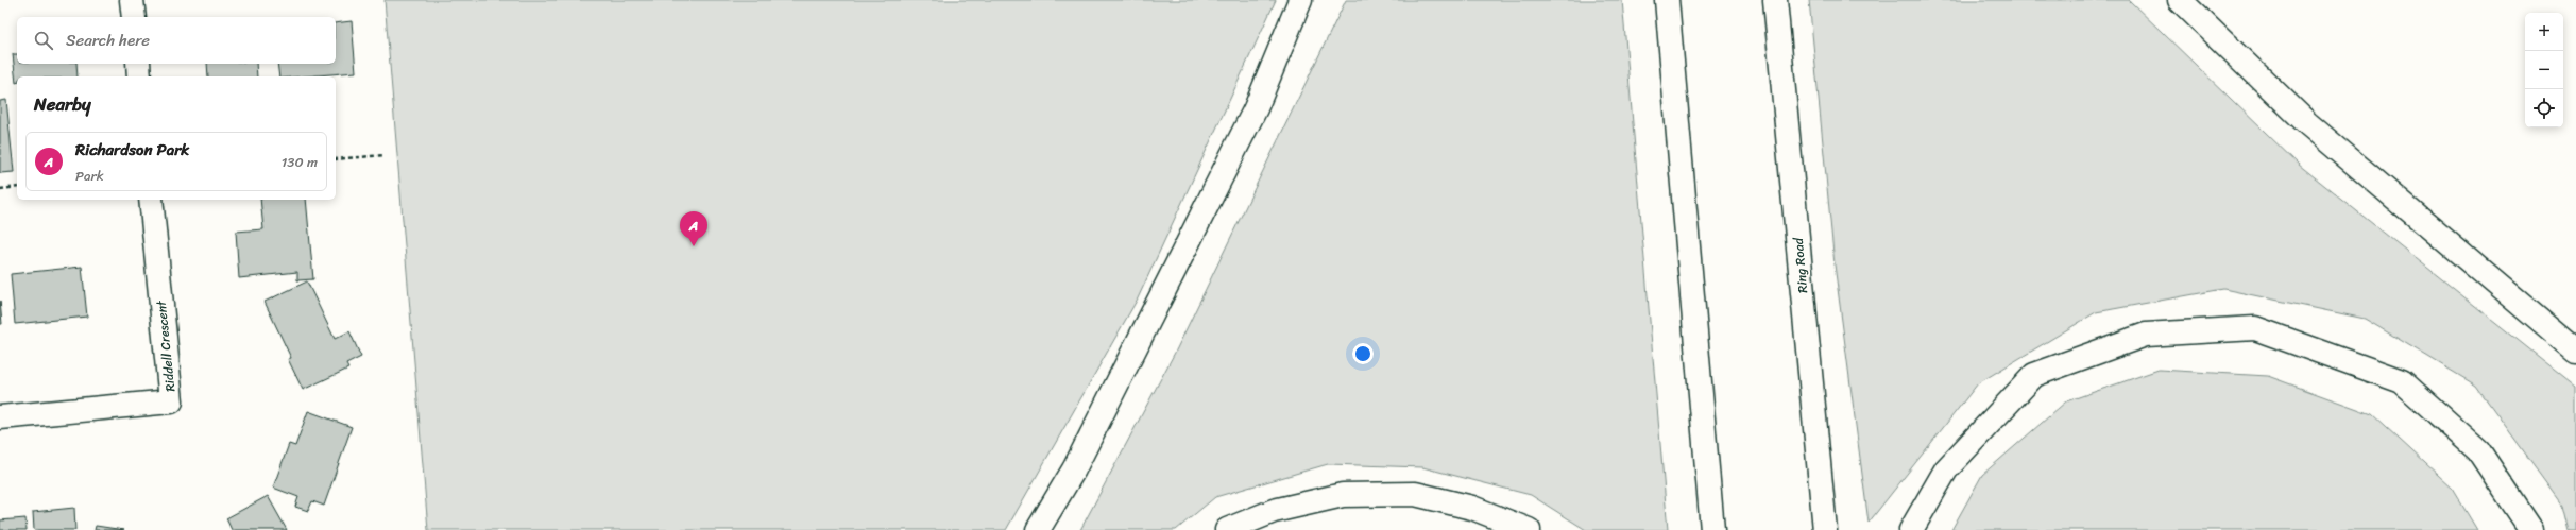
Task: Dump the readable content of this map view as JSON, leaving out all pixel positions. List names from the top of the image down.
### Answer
{
  "streets": {
    "main road": ["Ring Road", "Riddell Crescent"]
  },
  "page": {
    "map_buttons": ["+", "−"],
    "search": "Search here",
    "heading": "Nearby",
    "list": [
      {
        "mark": "A",
        "name": "Richardson Park",
        "note": "Park",
        "value": "130 m"
      }
    ],
    "pins": "A"
  }
}
